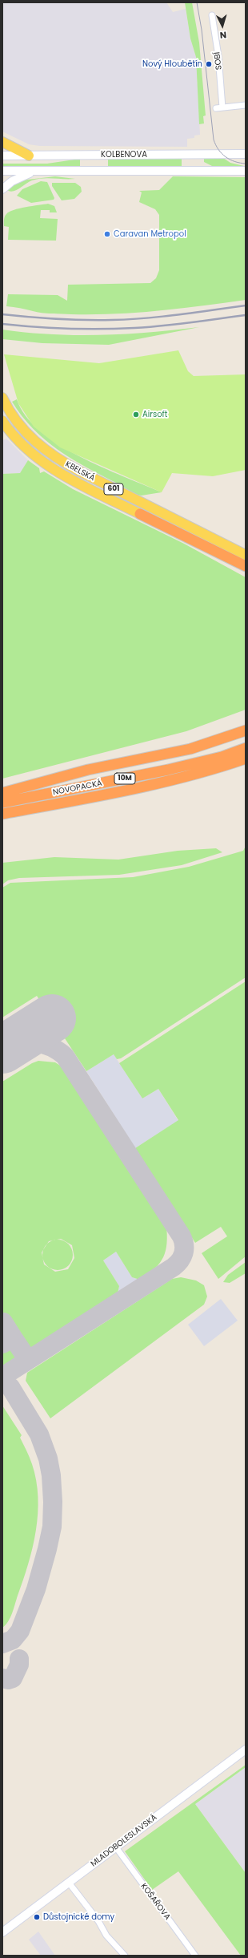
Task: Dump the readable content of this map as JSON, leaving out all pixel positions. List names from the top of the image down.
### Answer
{
  "streets": {
    "highway": [
      "KBELSKÁ",
      "601",
      "10M",
      "NOVOPACKÁ"
    ],
    "main road": ["KOLBENOVA", "MLADOBOLESLAVSKÁ"],
    "street": ["SOBÍ", "KOŠAŘOVA"]
  },
  "crossings": [
    ["10M", "NOVOPACKÁ"],
    ["MLADOBOLESLAVSKÁ", "KOŠAŘOVA"]
  ],
  "places": [
    "Nový Hloubětín",
    "Caravan Metropol",
    "Airsoft",
    "Důstojnické domy"
  ],
  "north": "bottom"
}
